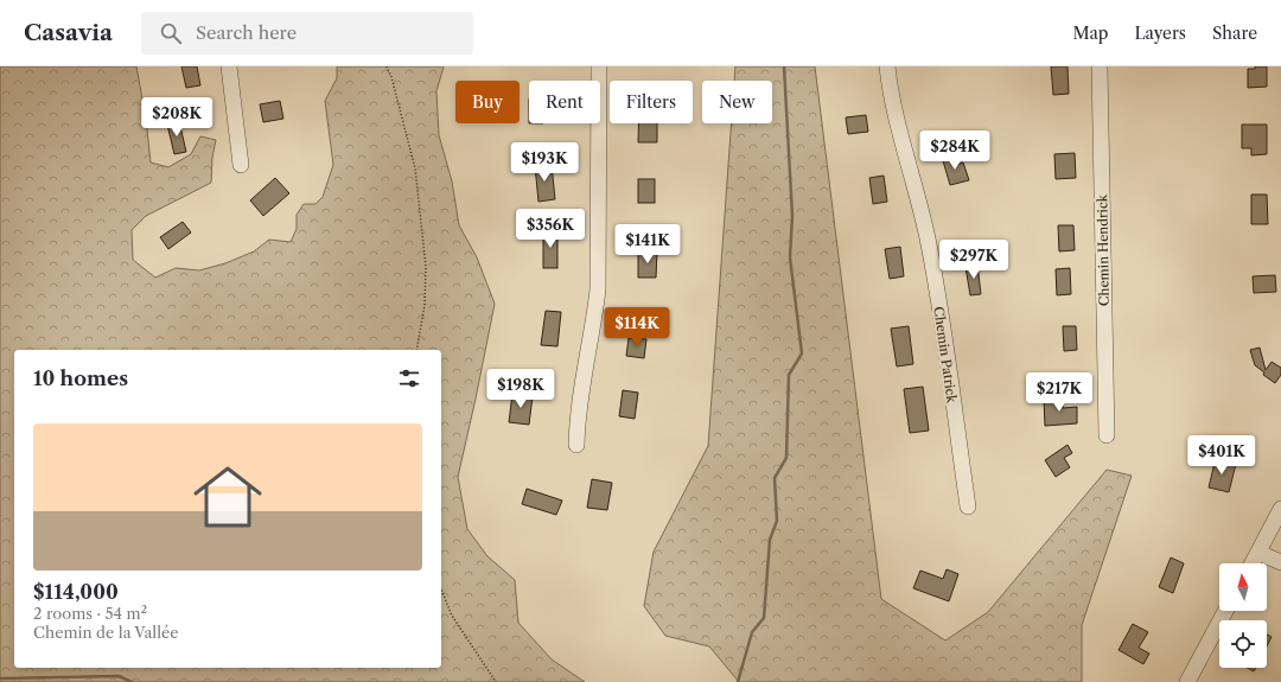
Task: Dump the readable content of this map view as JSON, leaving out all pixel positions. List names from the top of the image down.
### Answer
{
  "streets": {
    "street": ["Chemin Hendrick", "Chemin Patrick"]
  },
  "north": "top",
  "page": {
    "header": "Casavia",
    "search": "Search here",
    "nav": ["Map", "Layers", "Share"],
    "chip": [
      "Buy",
      "Rent",
      "Filters",
      "New"
    ],
    "price": [
      "$208K",
      "$284K",
      "$193K",
      "$356K",
      "$141K",
      "$297K",
      "$114K",
      "$198K",
      "$217K",
      "$401K"
    ],
    "heading": "10 homes",
    "list": [
      {
        "name": "$114,000",
        "note": "2 rooms · 54 m² · Chemin de la Vallée"
      }
    ]
  }
}
